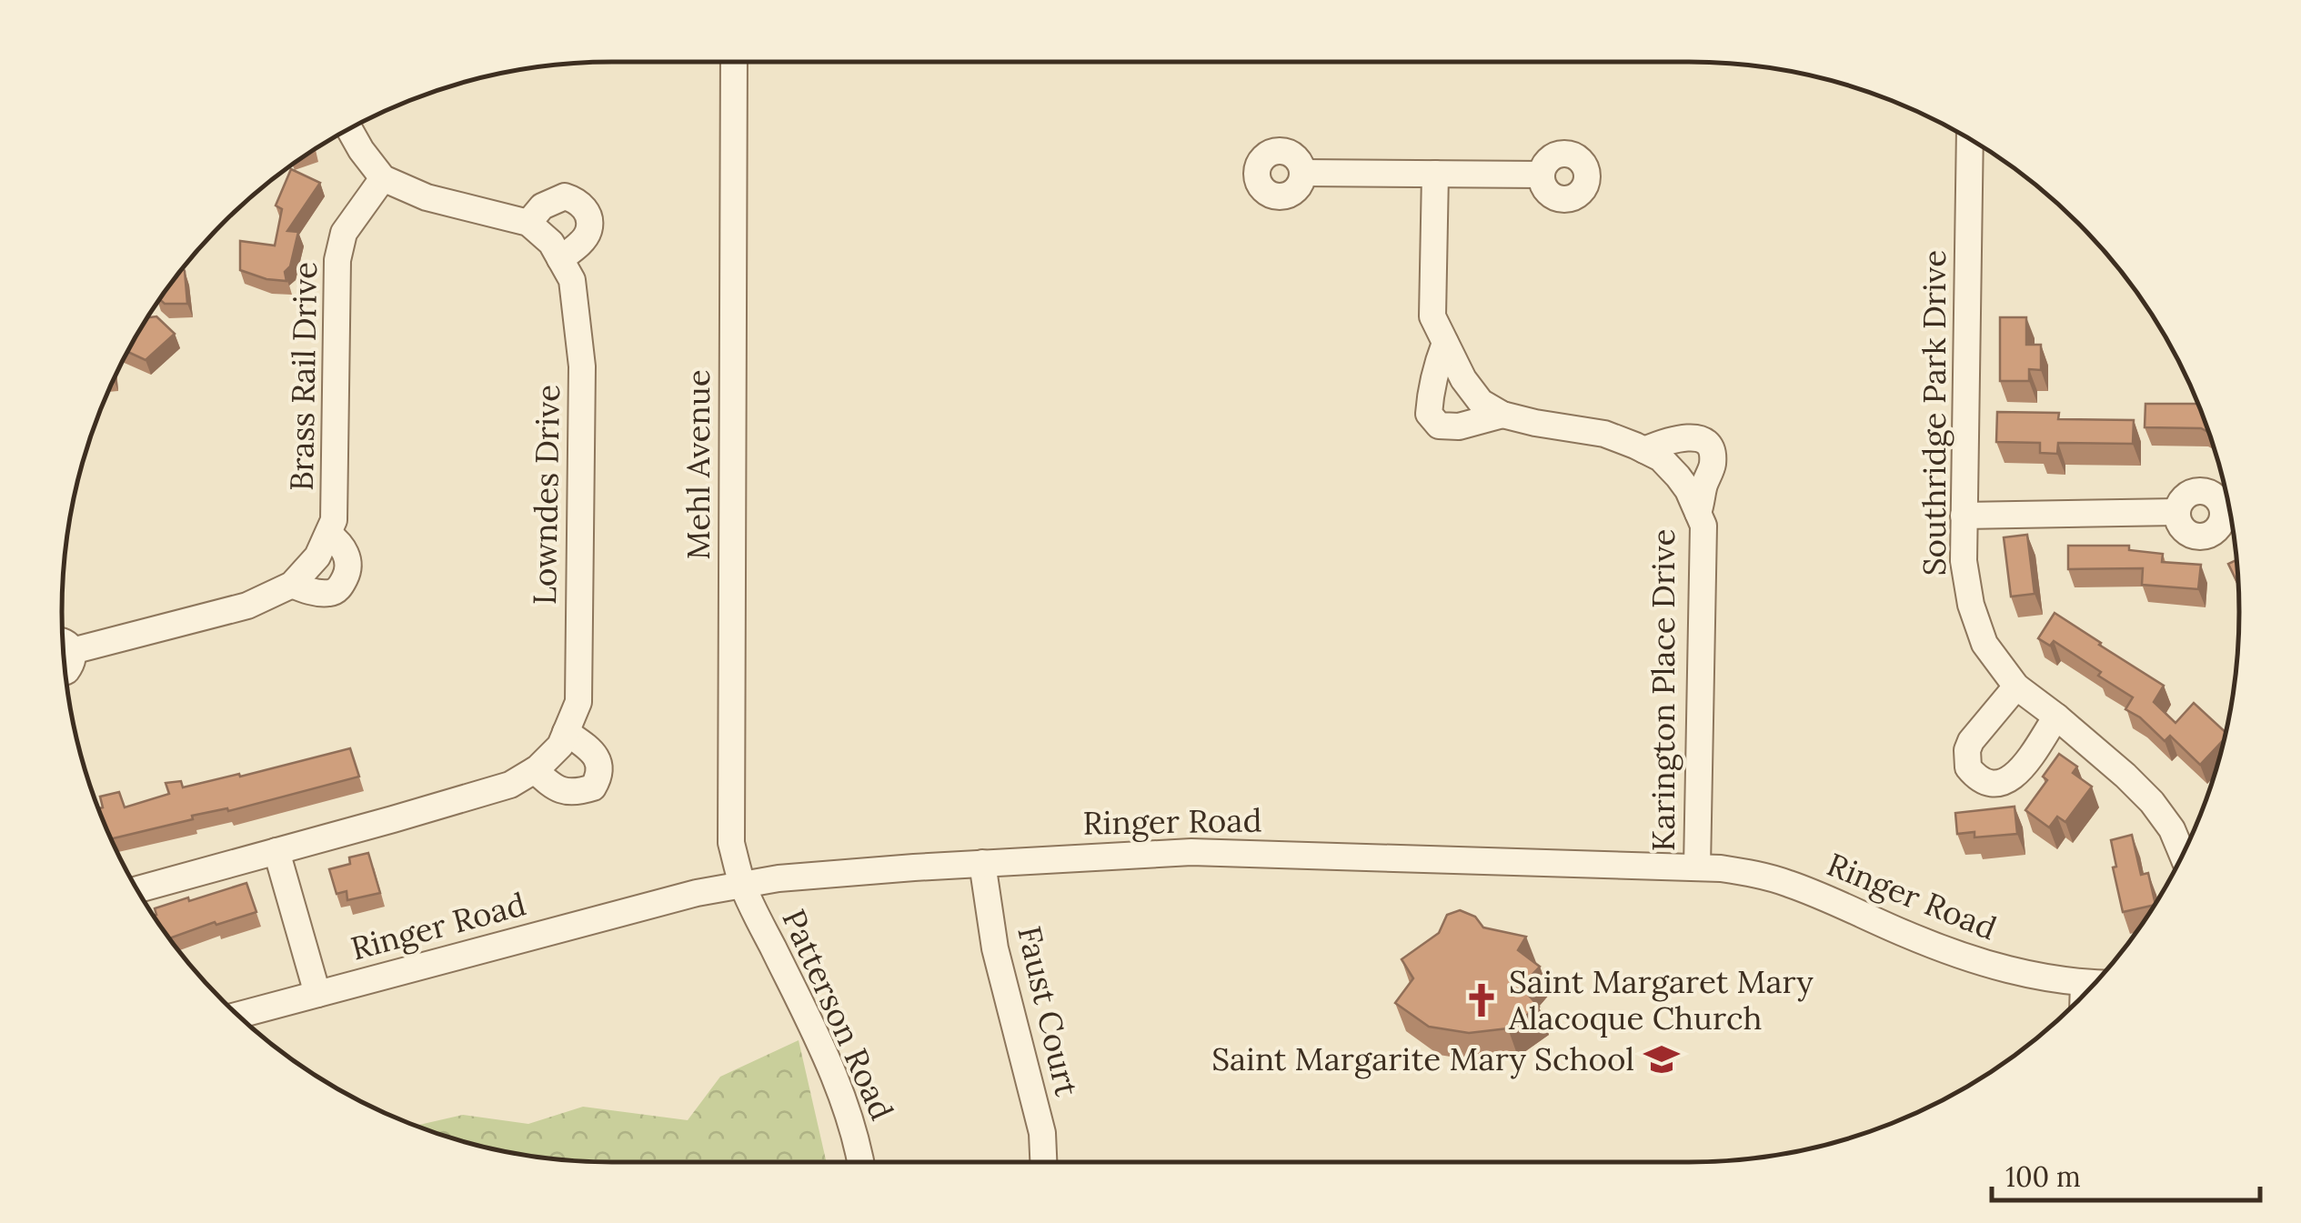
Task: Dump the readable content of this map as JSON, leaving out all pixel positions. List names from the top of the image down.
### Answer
{
  "streets": {
    "street": [
      "Brass Rail Drive",
      "Southridge Park Drive",
      "Mehl Avenue",
      "Lowndes Drive",
      "Karington Place Drive",
      "Ringer Road",
      "Faust Court",
      "Patterson Road"
    ]
  },
  "crossings": [
    ["Mehl Avenue", "Ringer Road"],
    ["Mehl Avenue", "Patterson Road"],
    ["Karington Place Drive", "Ringer Road"],
    ["Ringer Road", "Faust Court"],
    ["Ringer Road", "Patterson Road"]
  ],
  "places": {
    "church": ["Saint Margaret Mary Alacoque Church"],
    "school or university": ["Saint Margarite Mary School"]
  },
  "scale_bar": "100 m"
}
